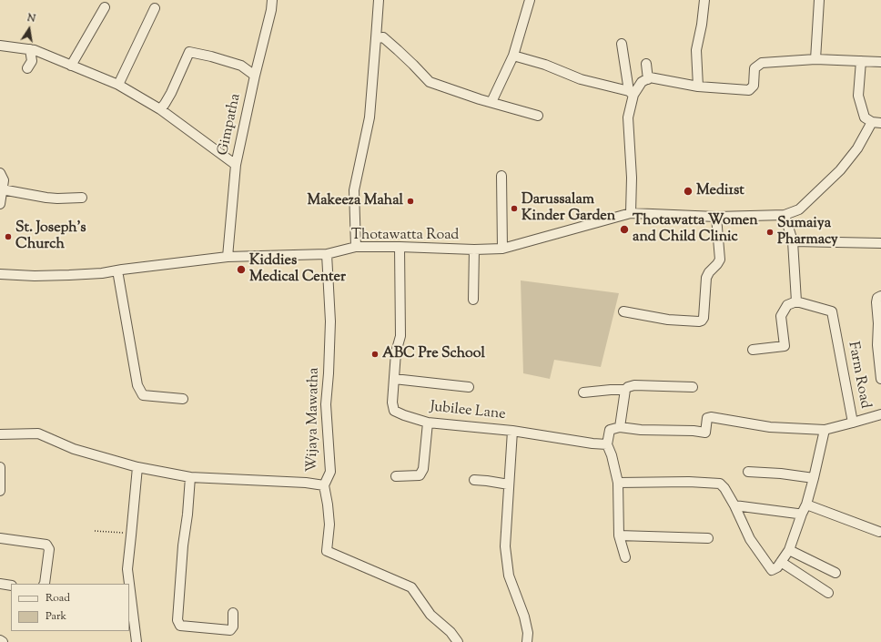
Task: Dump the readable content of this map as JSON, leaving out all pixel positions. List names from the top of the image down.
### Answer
{
  "streets": {
    "street": [
      "Gimpatha",
      "Thotawatta Road",
      "Farm Road",
      "Jubilee Lane",
      "Wijaya Mawatha"
    ]
  },
  "crossings": [
    ["Gimpatha", "Thotawatta Road"],
    ["Thotawatta Road", "Jubilee Lane"],
    ["Thotawatta Road", "Wijaya Mawatha"]
  ],
  "places": [
    "Medi1st",
    "Makeeza Mahal",
    "Darussalam Kinder Garden",
    "Thotawatta Women and Child Clinic",
    "Sumaiya Pharmacy",
    "St. Joseph's Church",
    "Kiddies Medical Center",
    "ABC Pre School"
  ],
  "legend": ["Road", "Park"],
  "north": "top"
}
